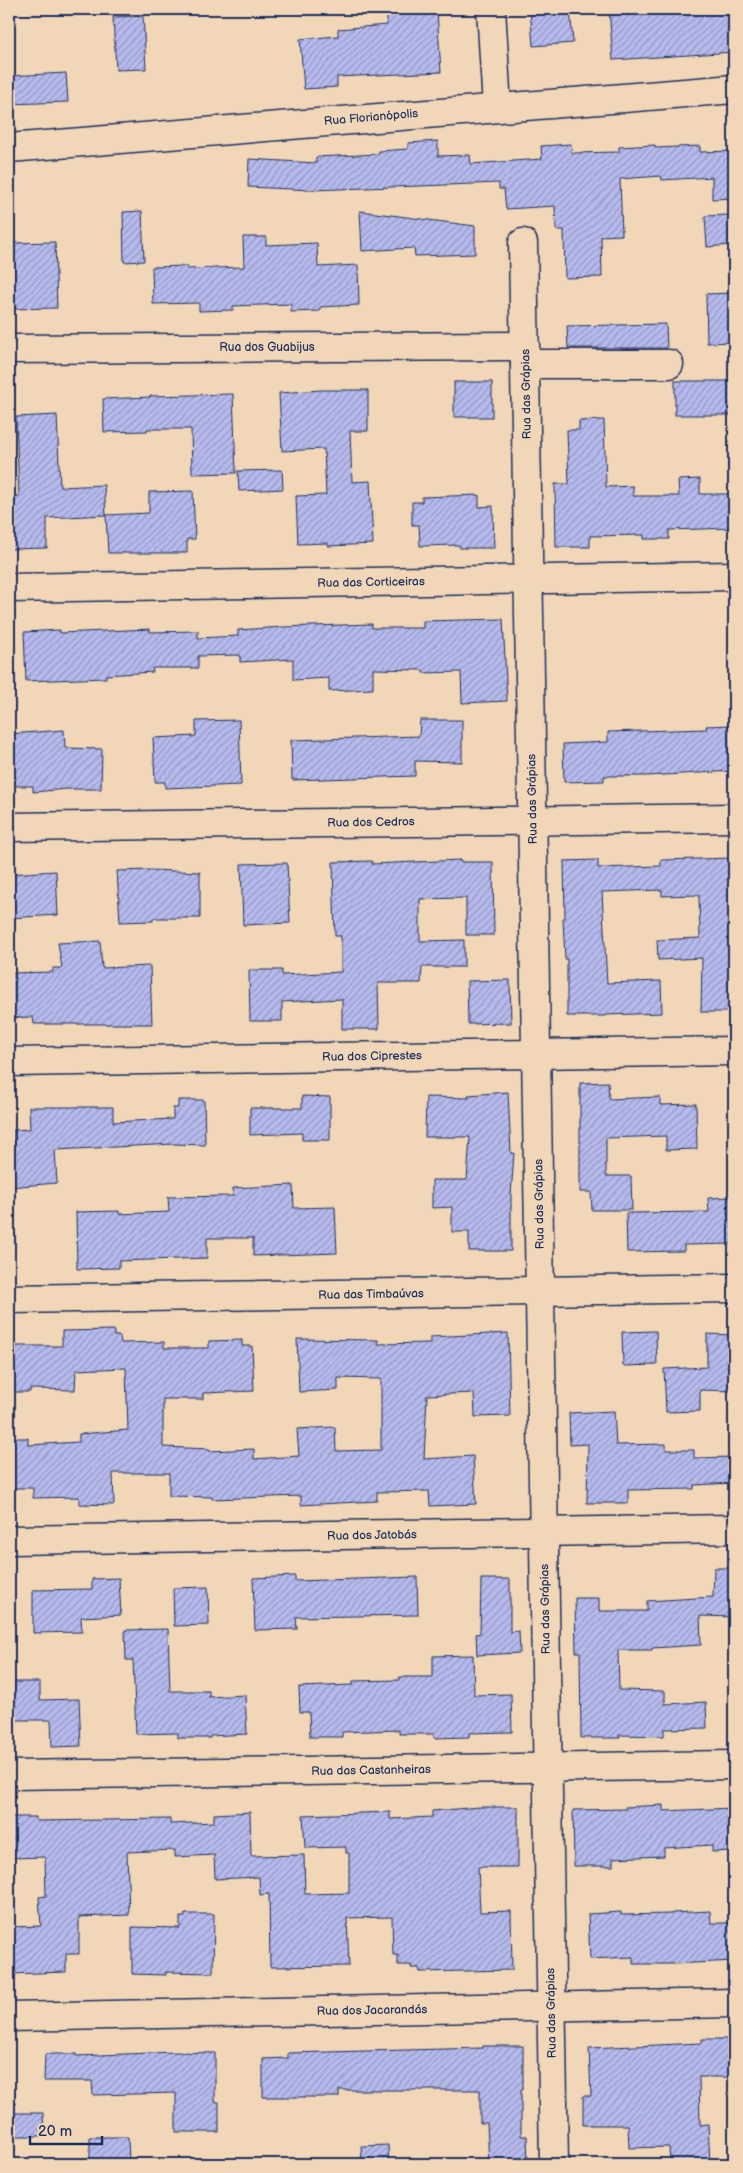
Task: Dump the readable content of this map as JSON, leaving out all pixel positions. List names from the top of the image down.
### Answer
{
  "streets": {
    "street": [
      "Rua Florianópolis",
      "Rua dos Guabijus",
      "Rua das Grápias",
      "Rua das Corticeiras",
      "Rua dos Cedros",
      "Rua dos Ciprestes",
      "Rua das Timbaúvas",
      "Rua dos Jatobás",
      "Rua das Castanheiras",
      "Rua dos Jacarandás"
    ]
  },
  "crossings": [
    ["Rua dos Guabijus", "Rua das Grápias"],
    ["Rua das Grápias", "Rua das Corticeiras"],
    ["Rua das Grápias", "Rua dos Cedros"],
    ["Rua das Grápias", "Rua dos Ciprestes"],
    ["Rua das Grápias", "Rua das Timbaúvas"],
    ["Rua das Grápias", "Rua dos Jatobás"],
    ["Rua das Grápias", "Rua das Castanheiras"],
    ["Rua das Grápias", "Rua dos Jacarandás"]
  ],
  "scale_bar": "20 m"
}
